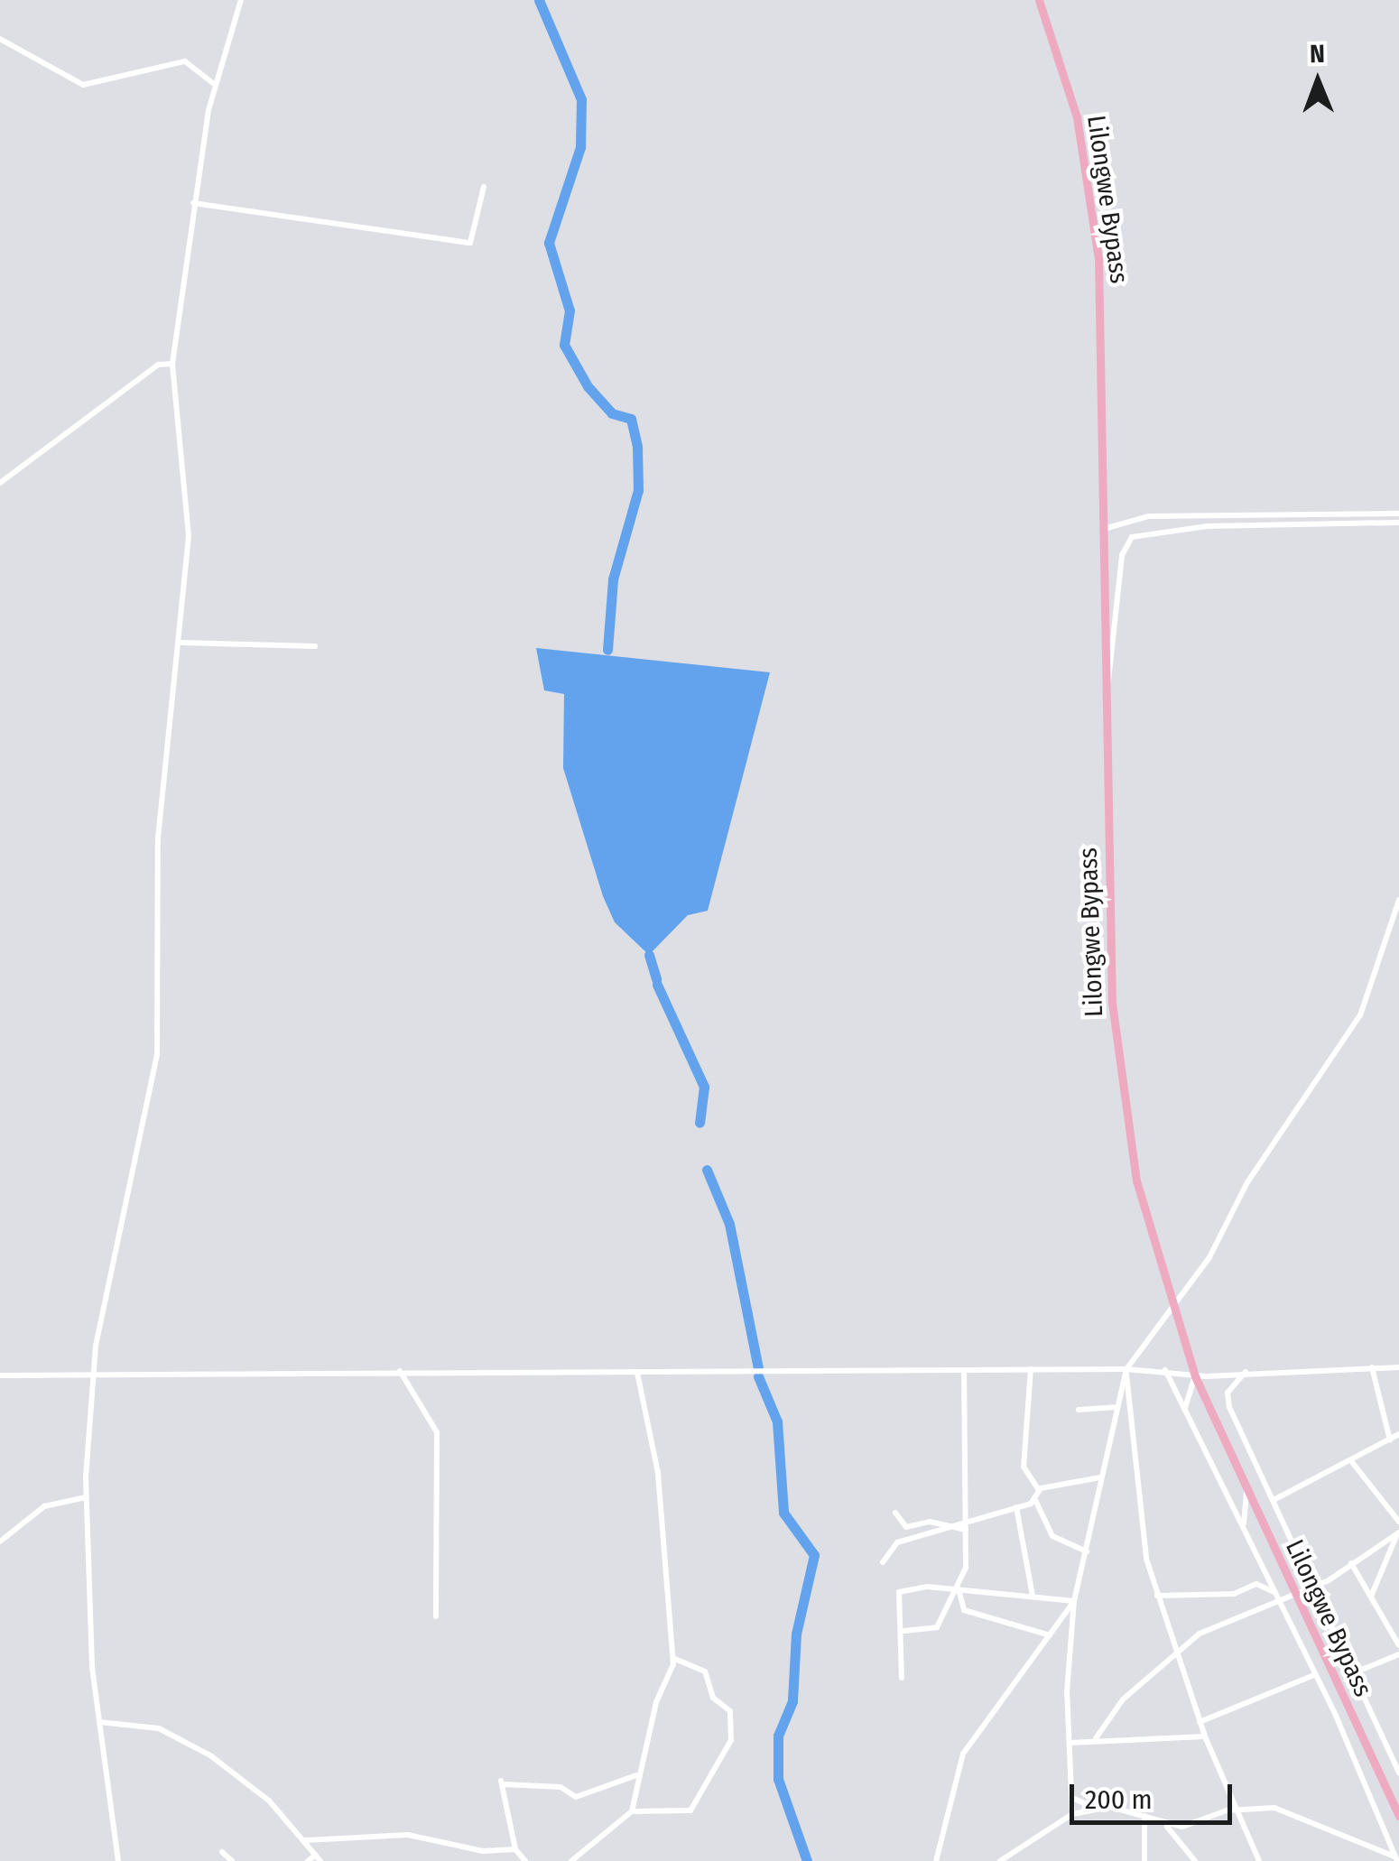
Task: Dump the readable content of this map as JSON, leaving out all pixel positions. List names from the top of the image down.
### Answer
{
  "streets": {
    "main road": ["Lilongwe Bypass"]
  },
  "scale_bar": "200 m",
  "north": "top"
}
